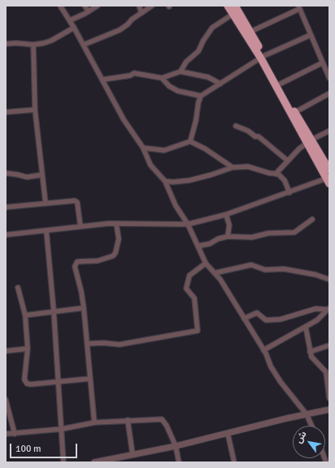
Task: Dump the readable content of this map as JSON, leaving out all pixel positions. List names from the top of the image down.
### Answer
{
  "scale_bar": "100 m",
  "north": "top left"
}
